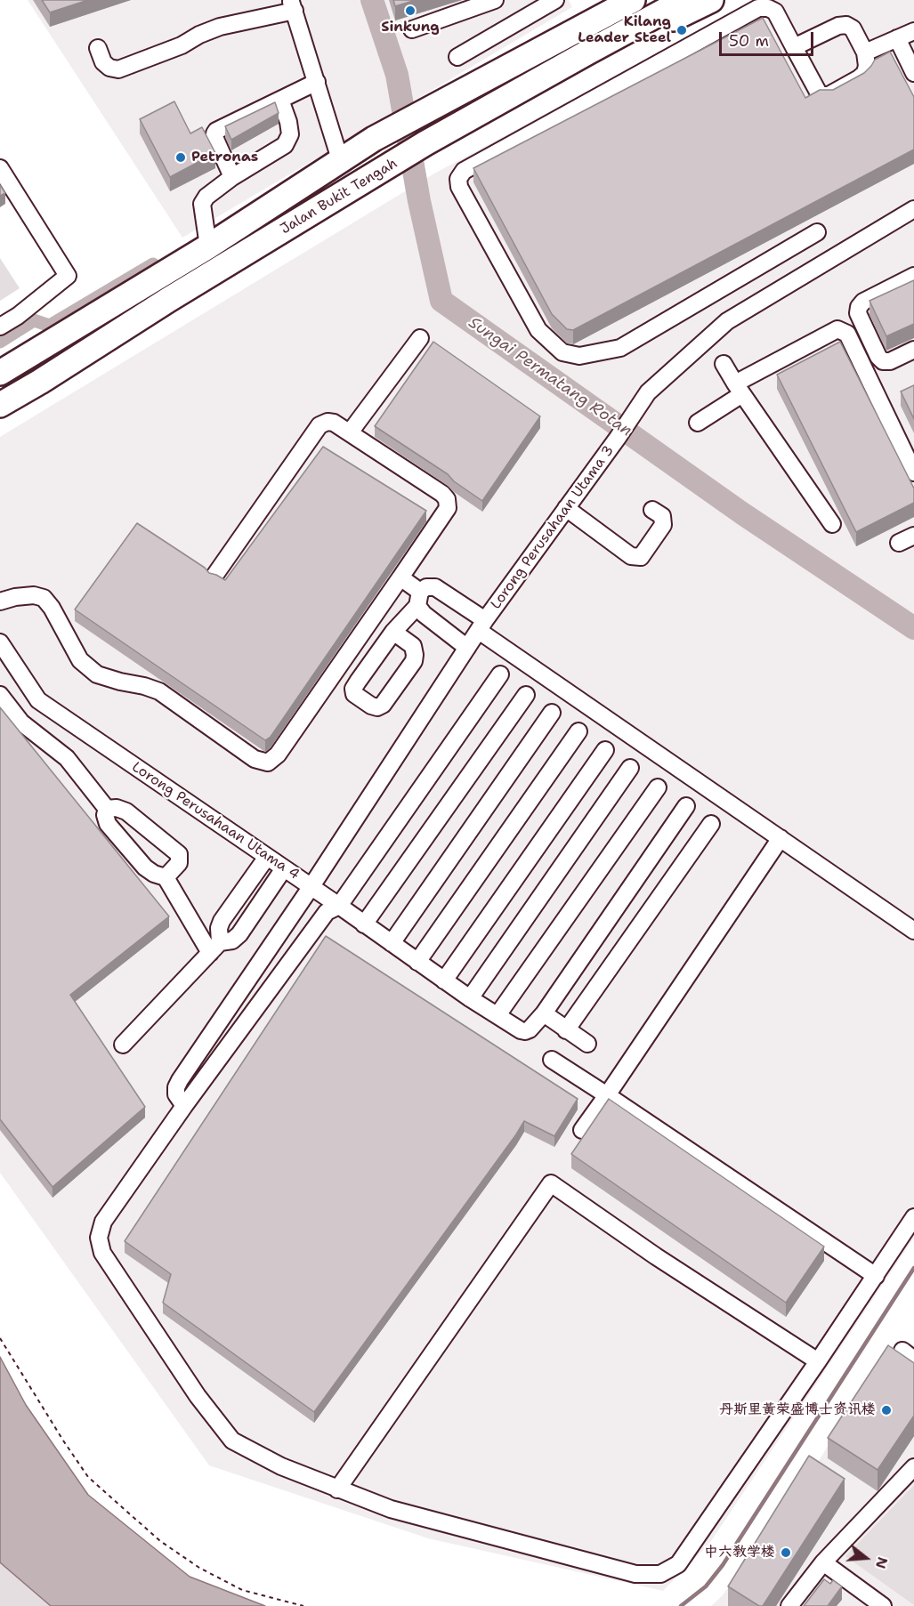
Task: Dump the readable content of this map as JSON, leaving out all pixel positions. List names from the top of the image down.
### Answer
{
  "streets": {
    "highway": ["Jalan Bukit Tengah"],
    "street": ["Lorong Perusahaan Utama 3", "Lorong Perusahaan Utama 4"]
  },
  "crossings": [
    ["Lorong Perusahaan Utama 3", "Lorong Perusahaan Utama 4"]
  ],
  "water": ["Sungai Permatang Rotan"],
  "places": [
    "Sinkung",
    "Kilang Leader Steel",
    "Petronas",
    "丹斯里黄荣盛博士资讯楼",
    "中六教学楼"
  ],
  "scale_bar": "50 m",
  "north": "right"
}
